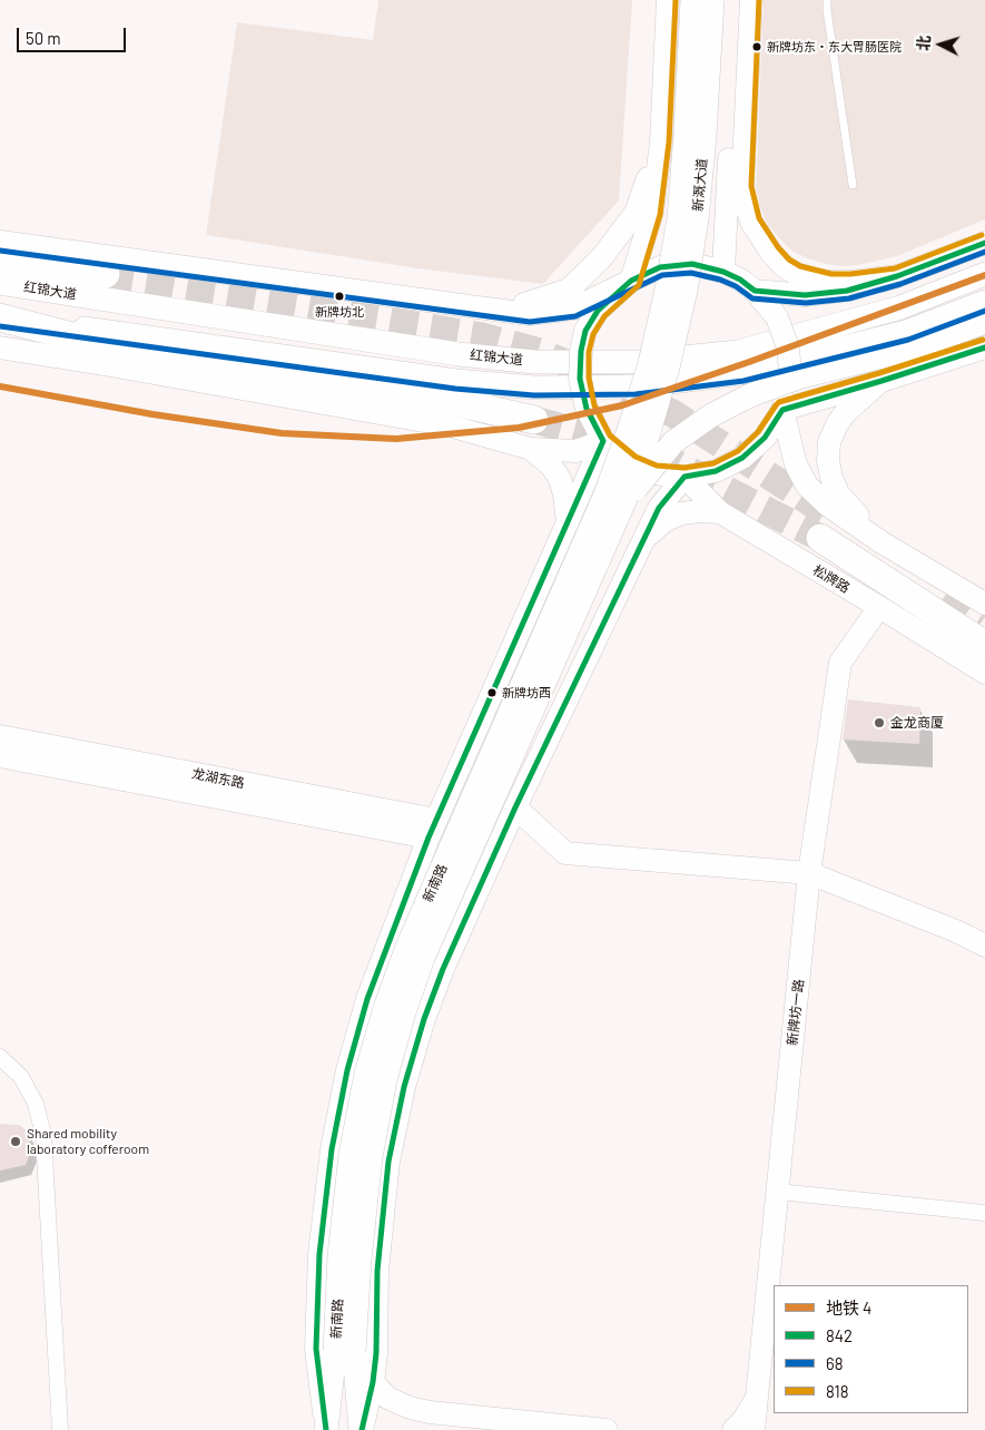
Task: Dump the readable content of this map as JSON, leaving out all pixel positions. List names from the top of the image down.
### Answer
{
  "streets": {
    "highway": ["红锦大道", "松牌路"],
    "main road": ["新溉大道", "新南路"],
    "street": ["龙湖东路", "新牌坊一路"]
  },
  "crossings": [
    ["新溉大道", "新南路"],
    ["松牌路", "新南路"],
    ["松牌路", "新牌坊一路"],
    ["龙湖东路", "新南路"]
  ],
  "places": [
    "新牌坊东‧东大胃肠医院",
    "新牌坊北",
    "新牌坊西",
    "金龙商厦",
    "Shared mobility laboratory cofferoom"
  ],
  "lines": [
    "transit line 818",
    "transit line 842",
    "transit line 68",
    "metro line 4"
  ],
  "legend": [
    "地铁 4",
    "842",
    "68",
    "818"
  ],
  "scale_bar": "50 m",
  "north": "left"
}
